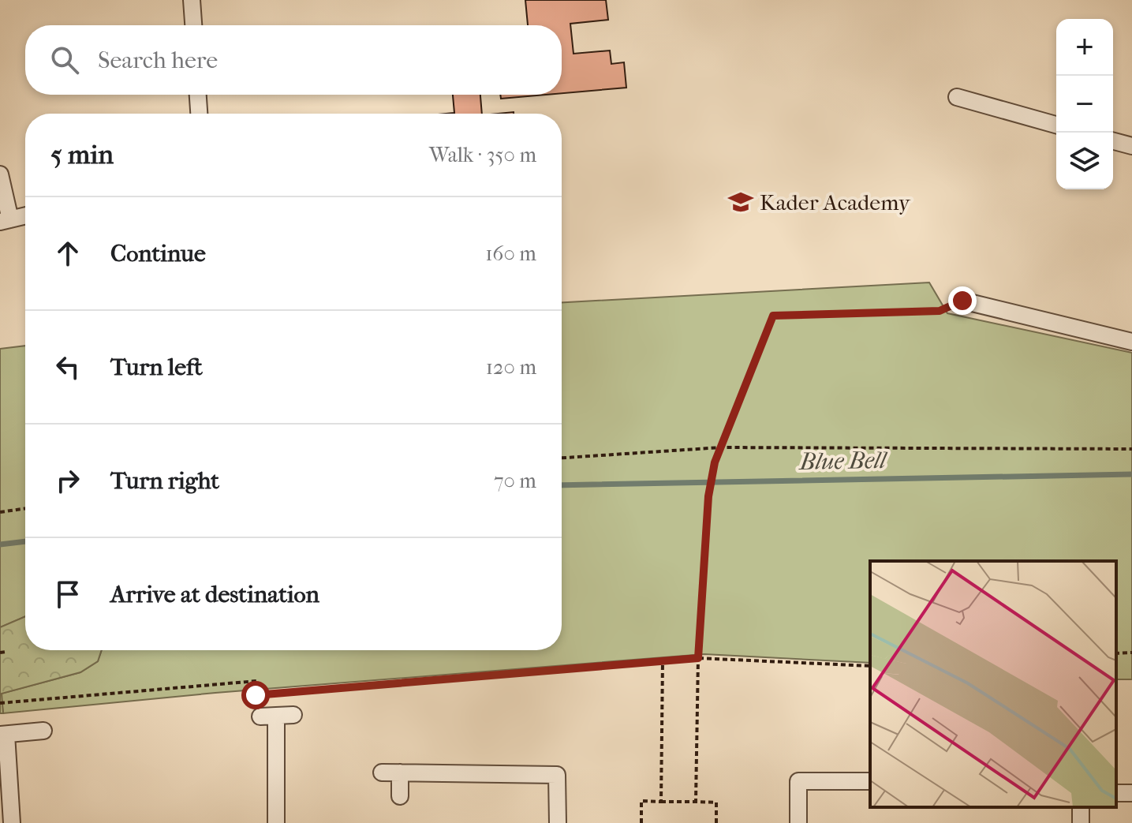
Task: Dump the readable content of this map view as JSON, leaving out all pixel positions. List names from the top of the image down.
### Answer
{
  "water": ["Blue Bell"],
  "places": {
    "school or university": ["Kader Academy"]
  },
  "page": {
    "map_buttons": ["+", "−"],
    "search": "Search here",
    "heading": ["5 min", "Walk · 350 m"],
    "list": [
      ["Continue", "160 m"],
      ["Turn left", "120 m"],
      ["Turn right", "70 m"],
      "Arrive at destination"
    ]
  }
}
